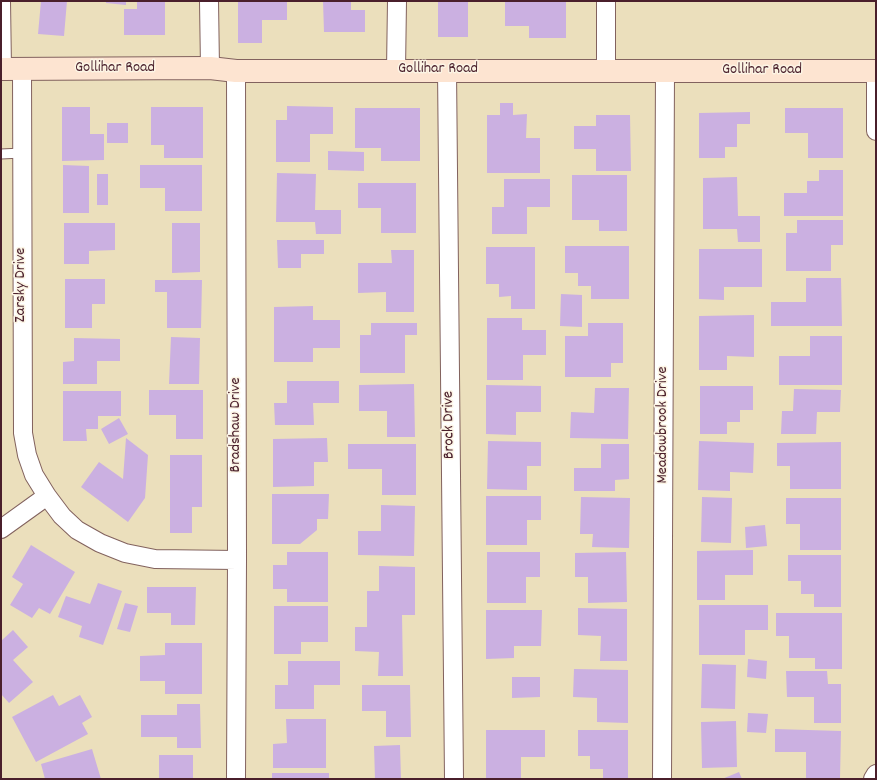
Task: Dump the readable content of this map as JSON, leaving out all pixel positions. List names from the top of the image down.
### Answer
{
  "streets": {
    "street": [
      "Gollihar Road",
      "Zarsky Drive",
      "Bradshaw Drive",
      "Brock Drive",
      "Meadowbrook Drive"
    ]
  },
  "crossings": [
    ["Gollihar Road", "Zarsky Drive"],
    ["Gollihar Road", "Bradshaw Drive"],
    ["Gollihar Road", "Brock Drive"],
    ["Gollihar Road", "Meadowbrook Drive"],
    ["Zarsky Drive", "Bradshaw Drive"]
  ]
}
